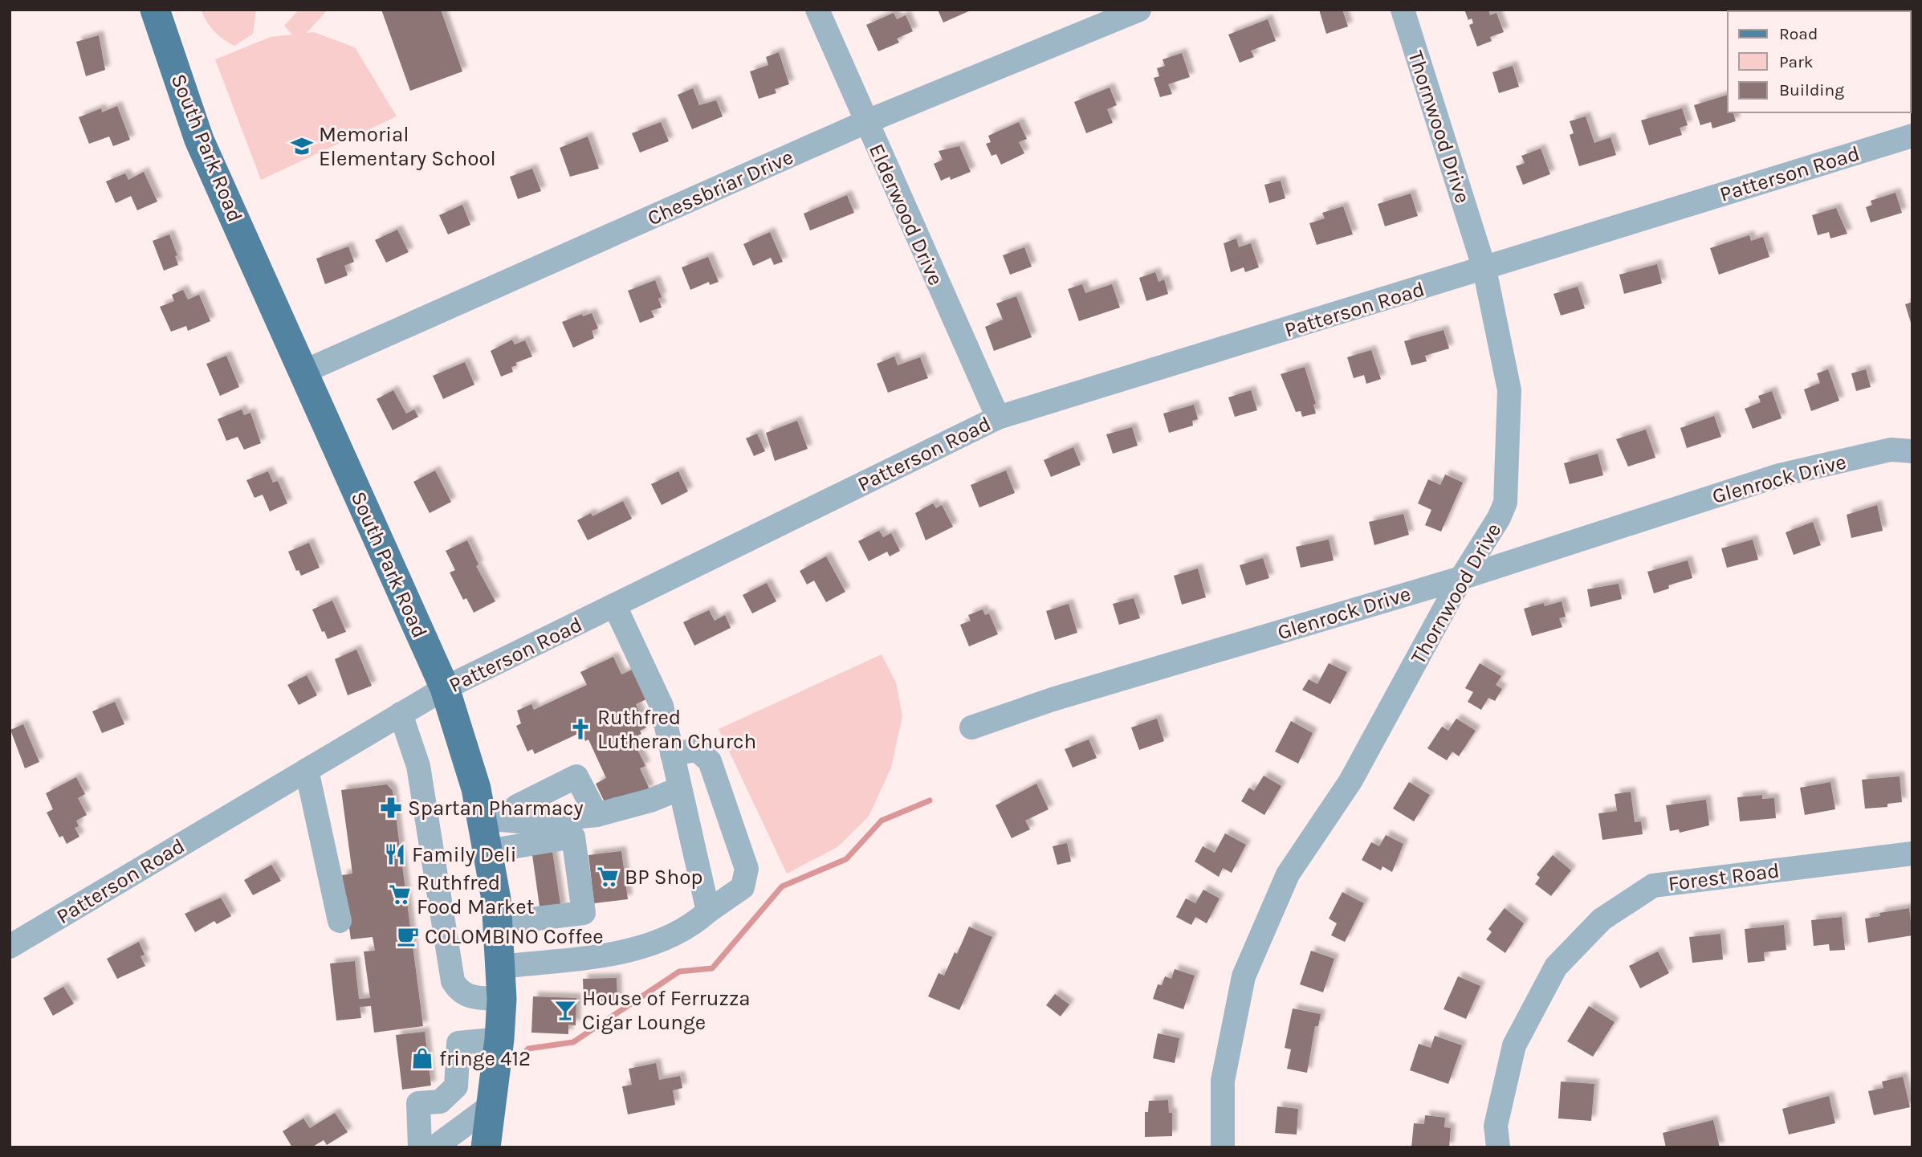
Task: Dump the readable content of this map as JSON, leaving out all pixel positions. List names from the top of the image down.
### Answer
{
  "streets": {
    "main road": ["South Park Road"],
    "street": [
      "Thornwood Drive",
      "Patterson Road",
      "Chessbriar Drive",
      "Elderwood Drive",
      "Glenrock Drive",
      "Forest Road"
    ]
  },
  "crossings": [
    ["Thornwood Drive", "Patterson Road"],
    ["Thornwood Drive", "Glenrock Drive"],
    ["South Park Road", "Patterson Road"],
    ["South Park Road", "Chessbriar Drive"],
    ["Patterson Road", "Elderwood Drive"],
    ["Chessbriar Drive", "Elderwood Drive"]
  ],
  "places": {
    "school or university": ["Memorial Elementary School"],
    "church": ["Ruthfred Lutheran Church"],
    "pharmacy": ["Spartan Pharmacy"],
    "restaurant": ["Family Deli"],
    "supermarket": ["BP Shop", "Ruthfred Food Market"],
    "cafe": ["COLOMBINO Coffee"],
    "bar": ["House of Ferruzza Cigar Lounge"],
    "shop": ["fringe 412"]
  },
  "legend": ["Road", "Park", "Building"]
}
